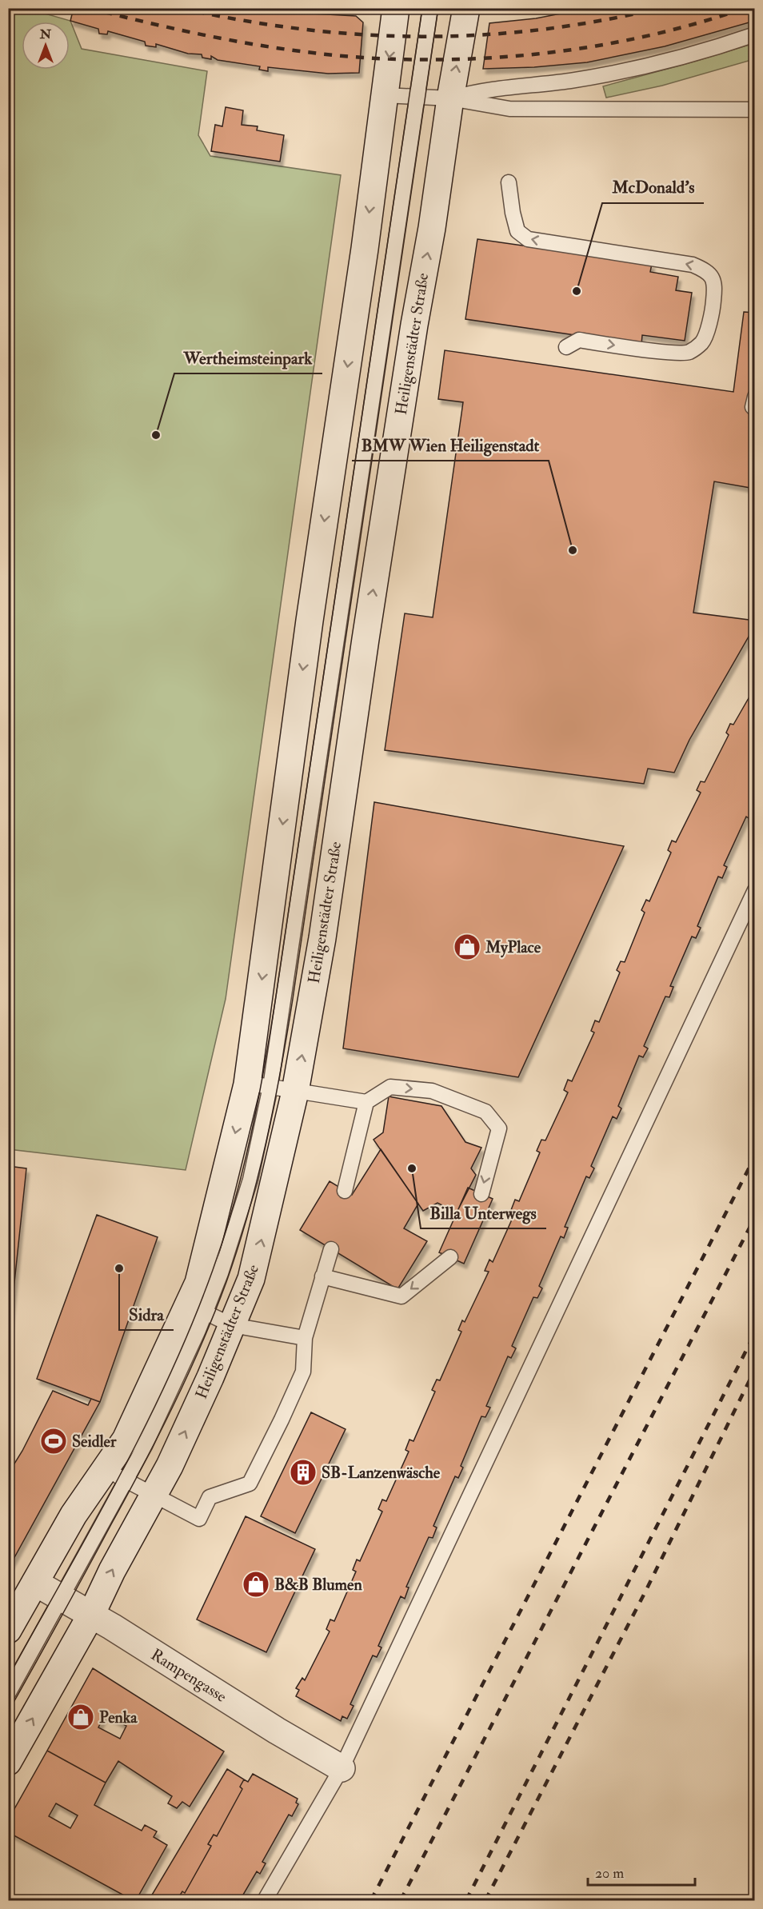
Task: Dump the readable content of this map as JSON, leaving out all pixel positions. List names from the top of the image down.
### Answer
{
  "streets": {
    "main road": ["Heiligenstädter Straße", "Rampengasse"]
  },
  "crossings": [
    ["Heiligenstädter Straße", "Rampengasse"]
  ],
  "places": {
    "other": [
      "McDonald's",
      "Wertheimsteinpark",
      "BMW Wien Heiligenstadt",
      "Billa Unterwegs",
      "Sidra"
    ],
    "shop": ["MyPlace", "B&B Blumen", "Penka"],
    "sports": ["Seidler"],
    "building": ["SB-Lanzenwäsche"]
  },
  "scale_bar": "20 m",
  "north": "top"
}
